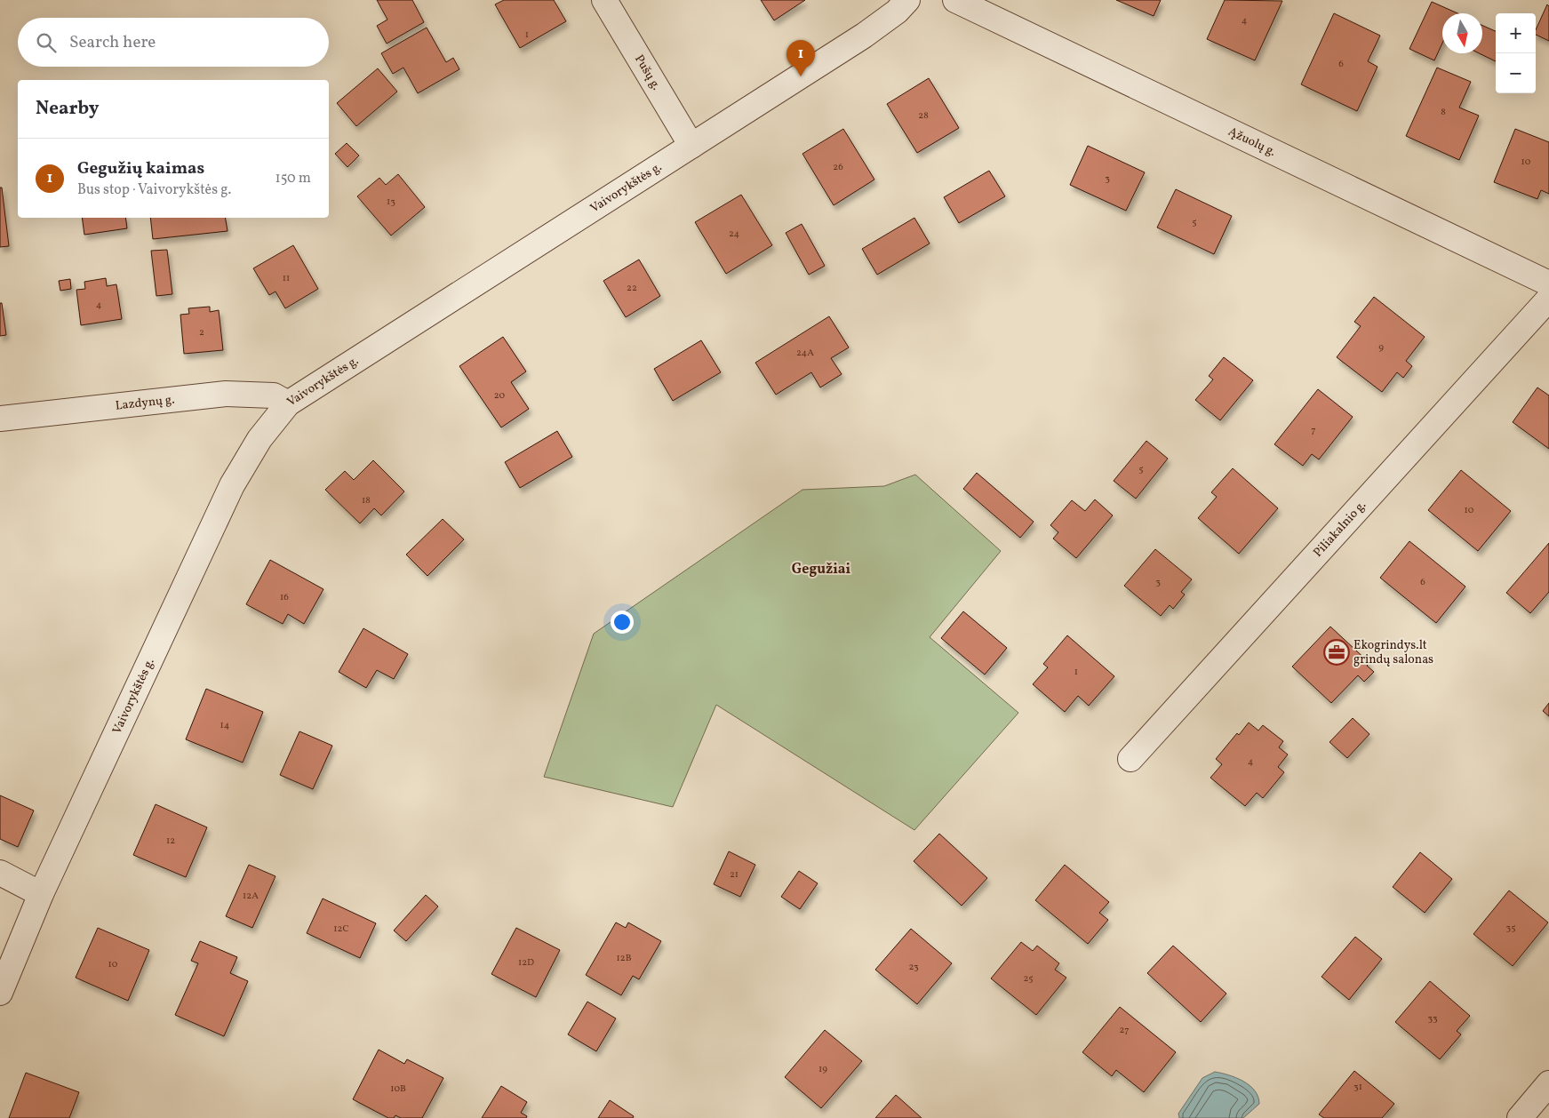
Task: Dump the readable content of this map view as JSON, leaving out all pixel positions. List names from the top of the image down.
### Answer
{
  "streets": {
    "street": [
      "Pušų g.",
      "Ąžuolų g.",
      "Vaivorykštės g.",
      "Lazdynų g.",
      "Piliakalnio g."
    ]
  },
  "crossings": [
    ["Pušų g.", "Vaivorykštės g."],
    ["Vaivorykštės g.", "Lazdynų g."]
  ],
  "districts": ["Gegužiai"],
  "places": {
    "office": ["Ekogrindys.lt grindų salonas"]
  },
  "house_numbers": [
    "4",
    "1",
    "6",
    "8",
    "28",
    "10",
    "26",
    "3",
    "13",
    "5",
    "24",
    "11",
    "22",
    "4",
    "2",
    "9",
    "24A",
    "20",
    "7",
    "5",
    "18",
    "10",
    "3",
    "6",
    "16",
    "1",
    "14",
    "4",
    "12",
    "21",
    "12A",
    "35",
    "12C",
    "12B",
    "12D",
    "10",
    "23",
    "25",
    "33",
    "27",
    "19",
    "31",
    "10B"
  ],
  "north": "bottom",
  "page": {
    "map_buttons": ["+", "−"],
    "search": "Search here",
    "pins": "1",
    "heading": "Nearby",
    "list": [
      {
        "mark": "1",
        "name": "Gegužių kaimas",
        "note": "Bus stop · Vaivorykštės g.",
        "value": "150 m"
      }
    ]
  }
}
